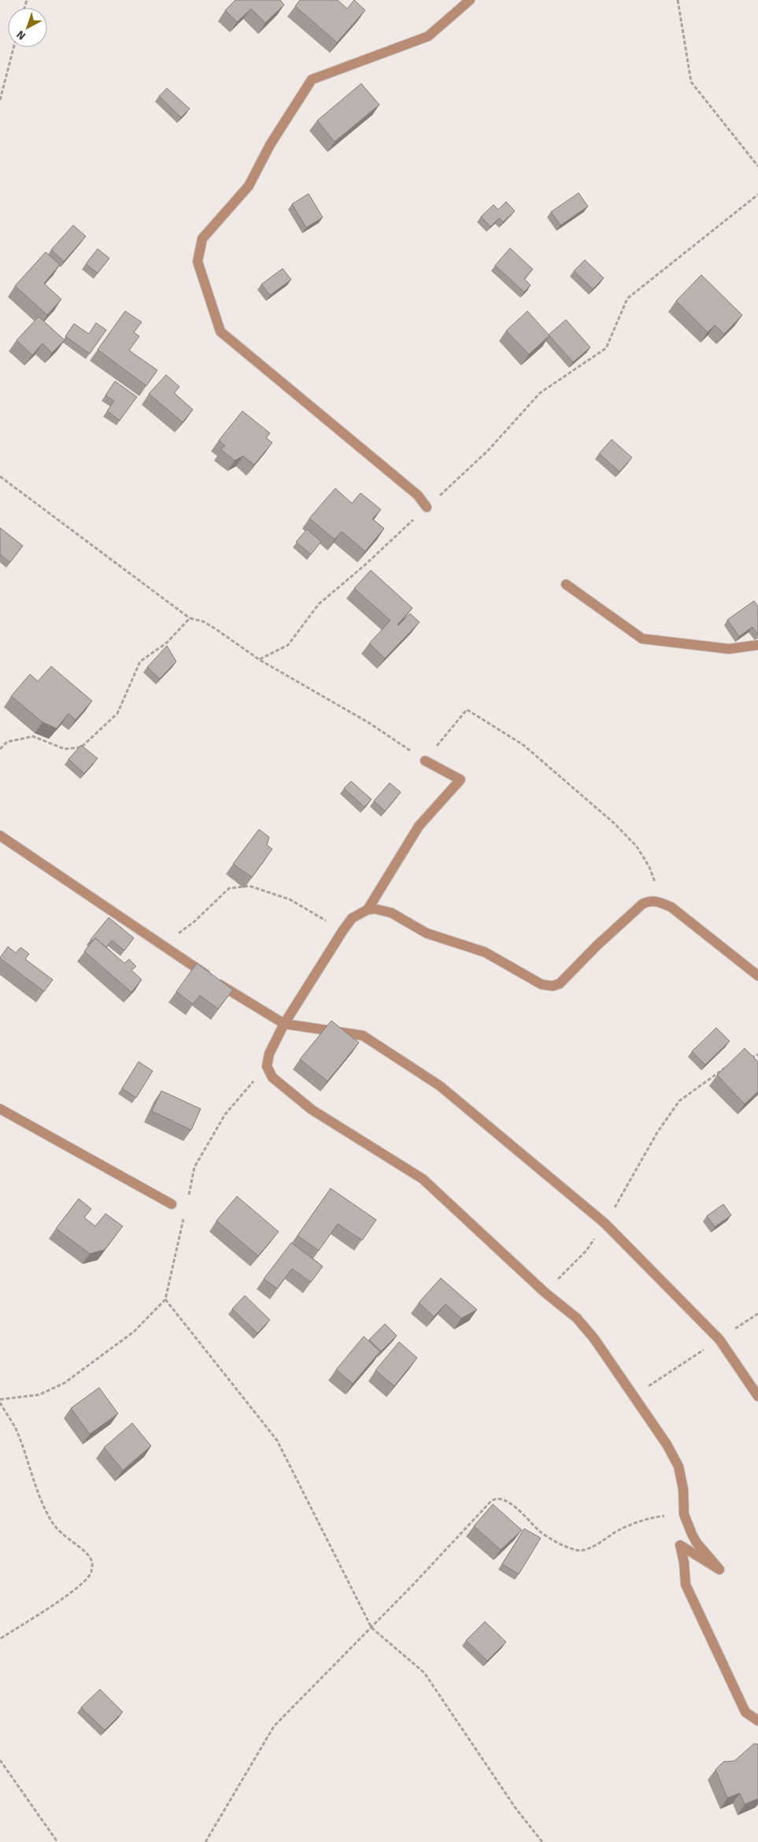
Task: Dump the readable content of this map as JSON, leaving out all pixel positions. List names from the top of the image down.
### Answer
{
  "north": "bottom left"
}
